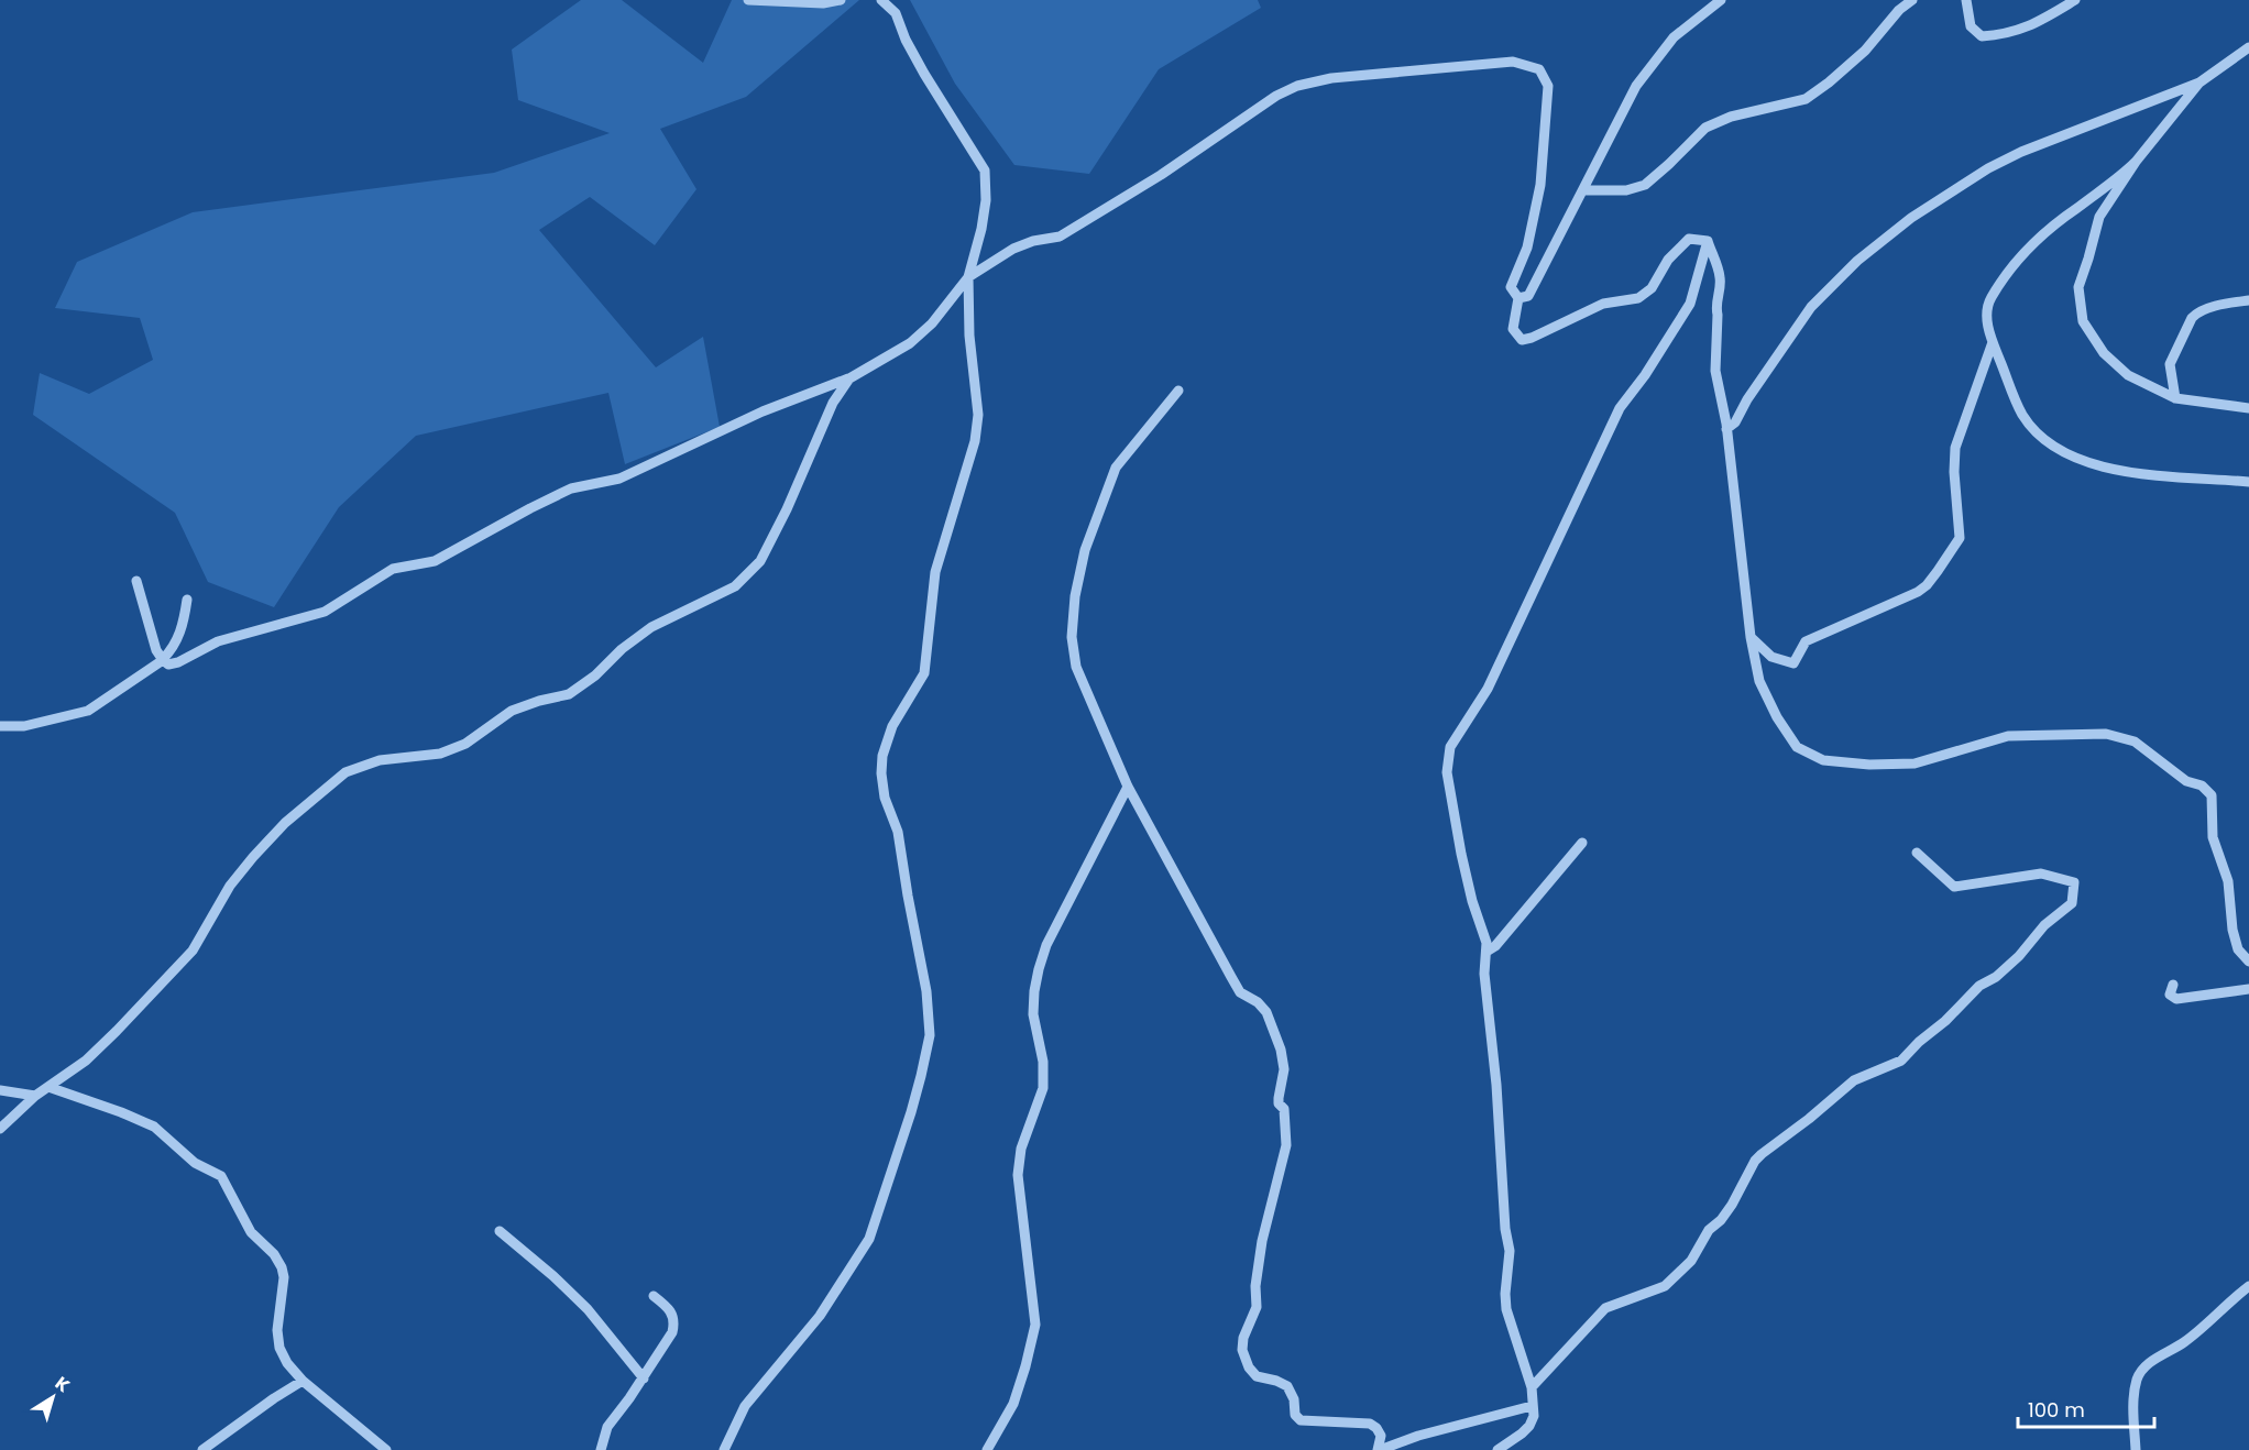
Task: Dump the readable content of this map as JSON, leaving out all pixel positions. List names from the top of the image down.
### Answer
{
  "scale_bar": "100 m",
  "north": "top right"
}
